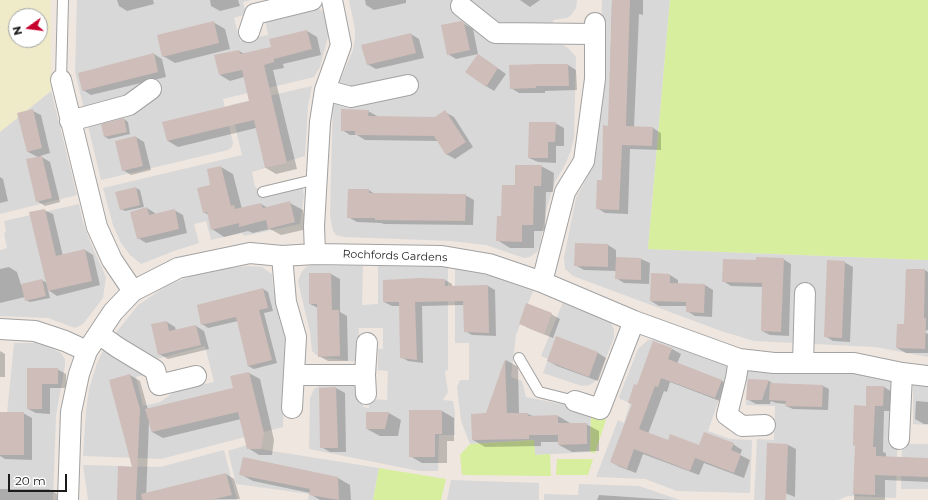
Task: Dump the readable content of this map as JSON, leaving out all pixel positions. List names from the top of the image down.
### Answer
{
  "streets": {
    "street": ["Rochfords Gardens"]
  },
  "scale_bar": "20 m",
  "north": "left"
}
